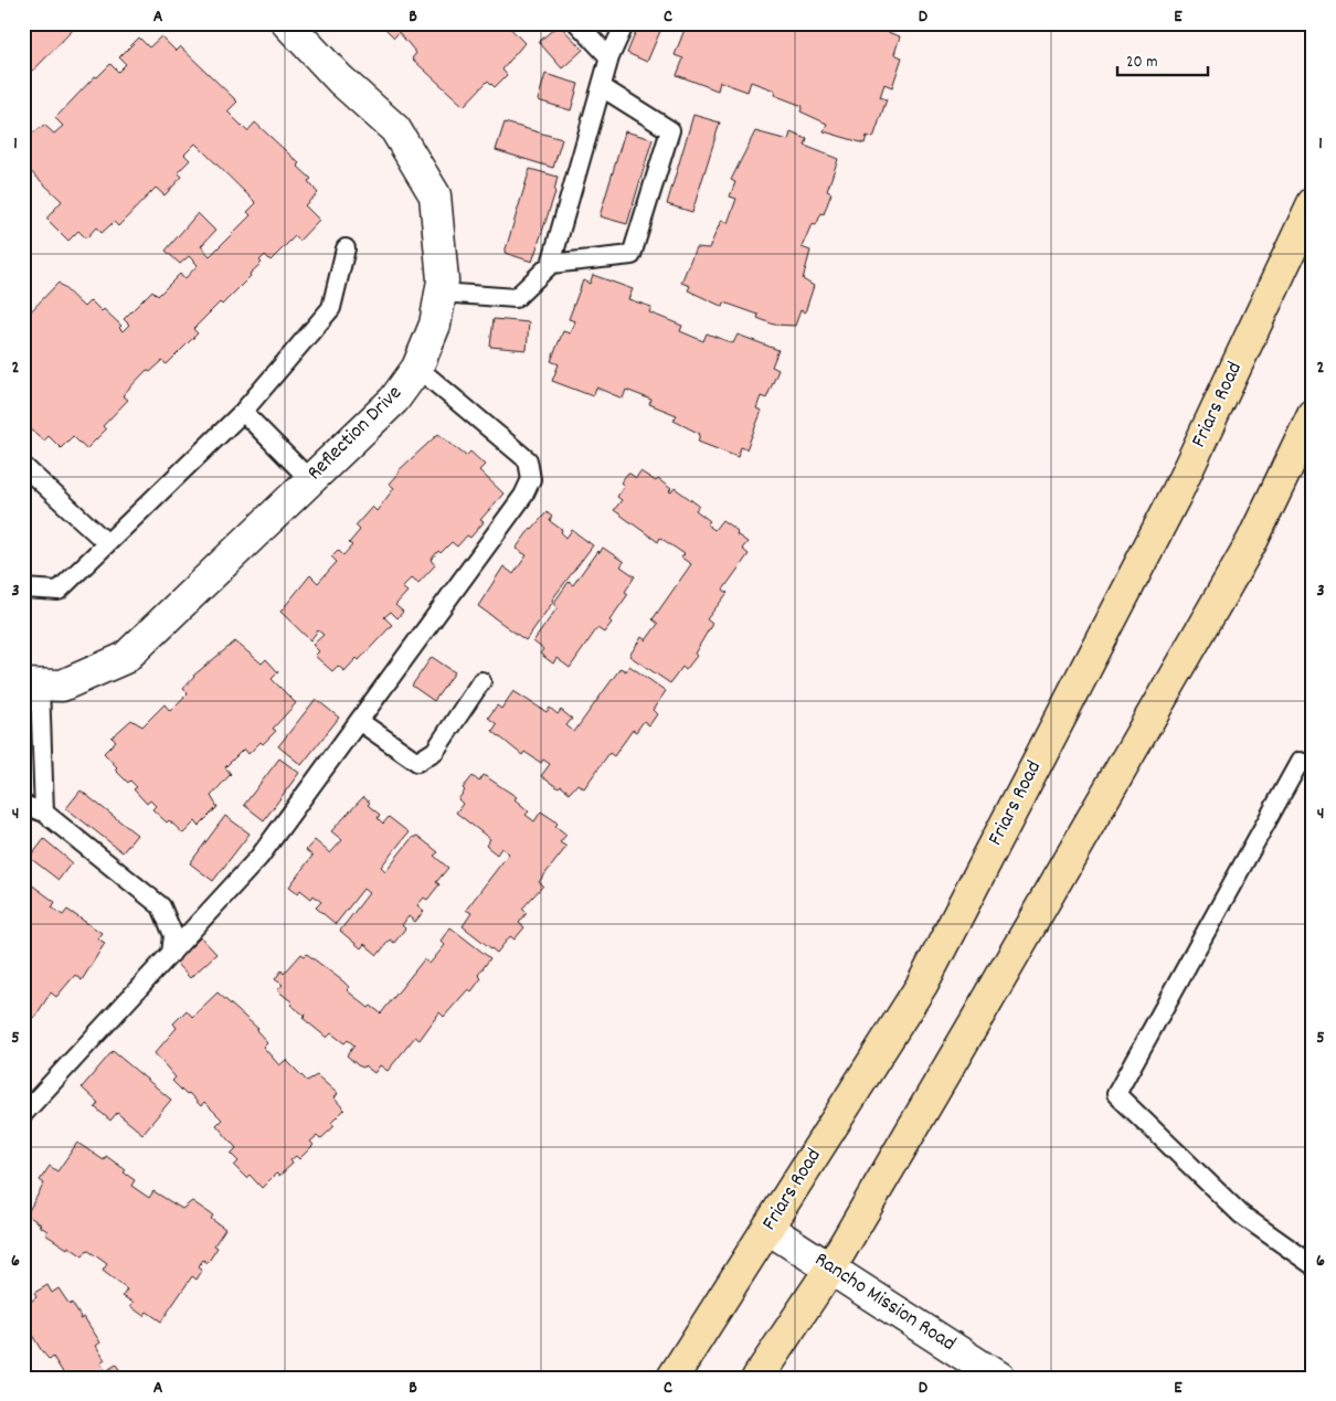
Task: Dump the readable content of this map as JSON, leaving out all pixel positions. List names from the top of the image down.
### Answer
{
  "streets": {
    "main road": ["Friars Road"],
    "street": ["Reflection Drive", "Rancho Mission Road"]
  },
  "crossings": [
    ["Friars Road", "Rancho Mission Road"]
  ],
  "scale_bar": "20 m",
  "grid": {
    "columns": [
      "A",
      "B",
      "C",
      "D",
      "E"
    ],
    "rows": [
      "1",
      "2",
      "3",
      "4",
      "5",
      "6"
    ]
  }
}
